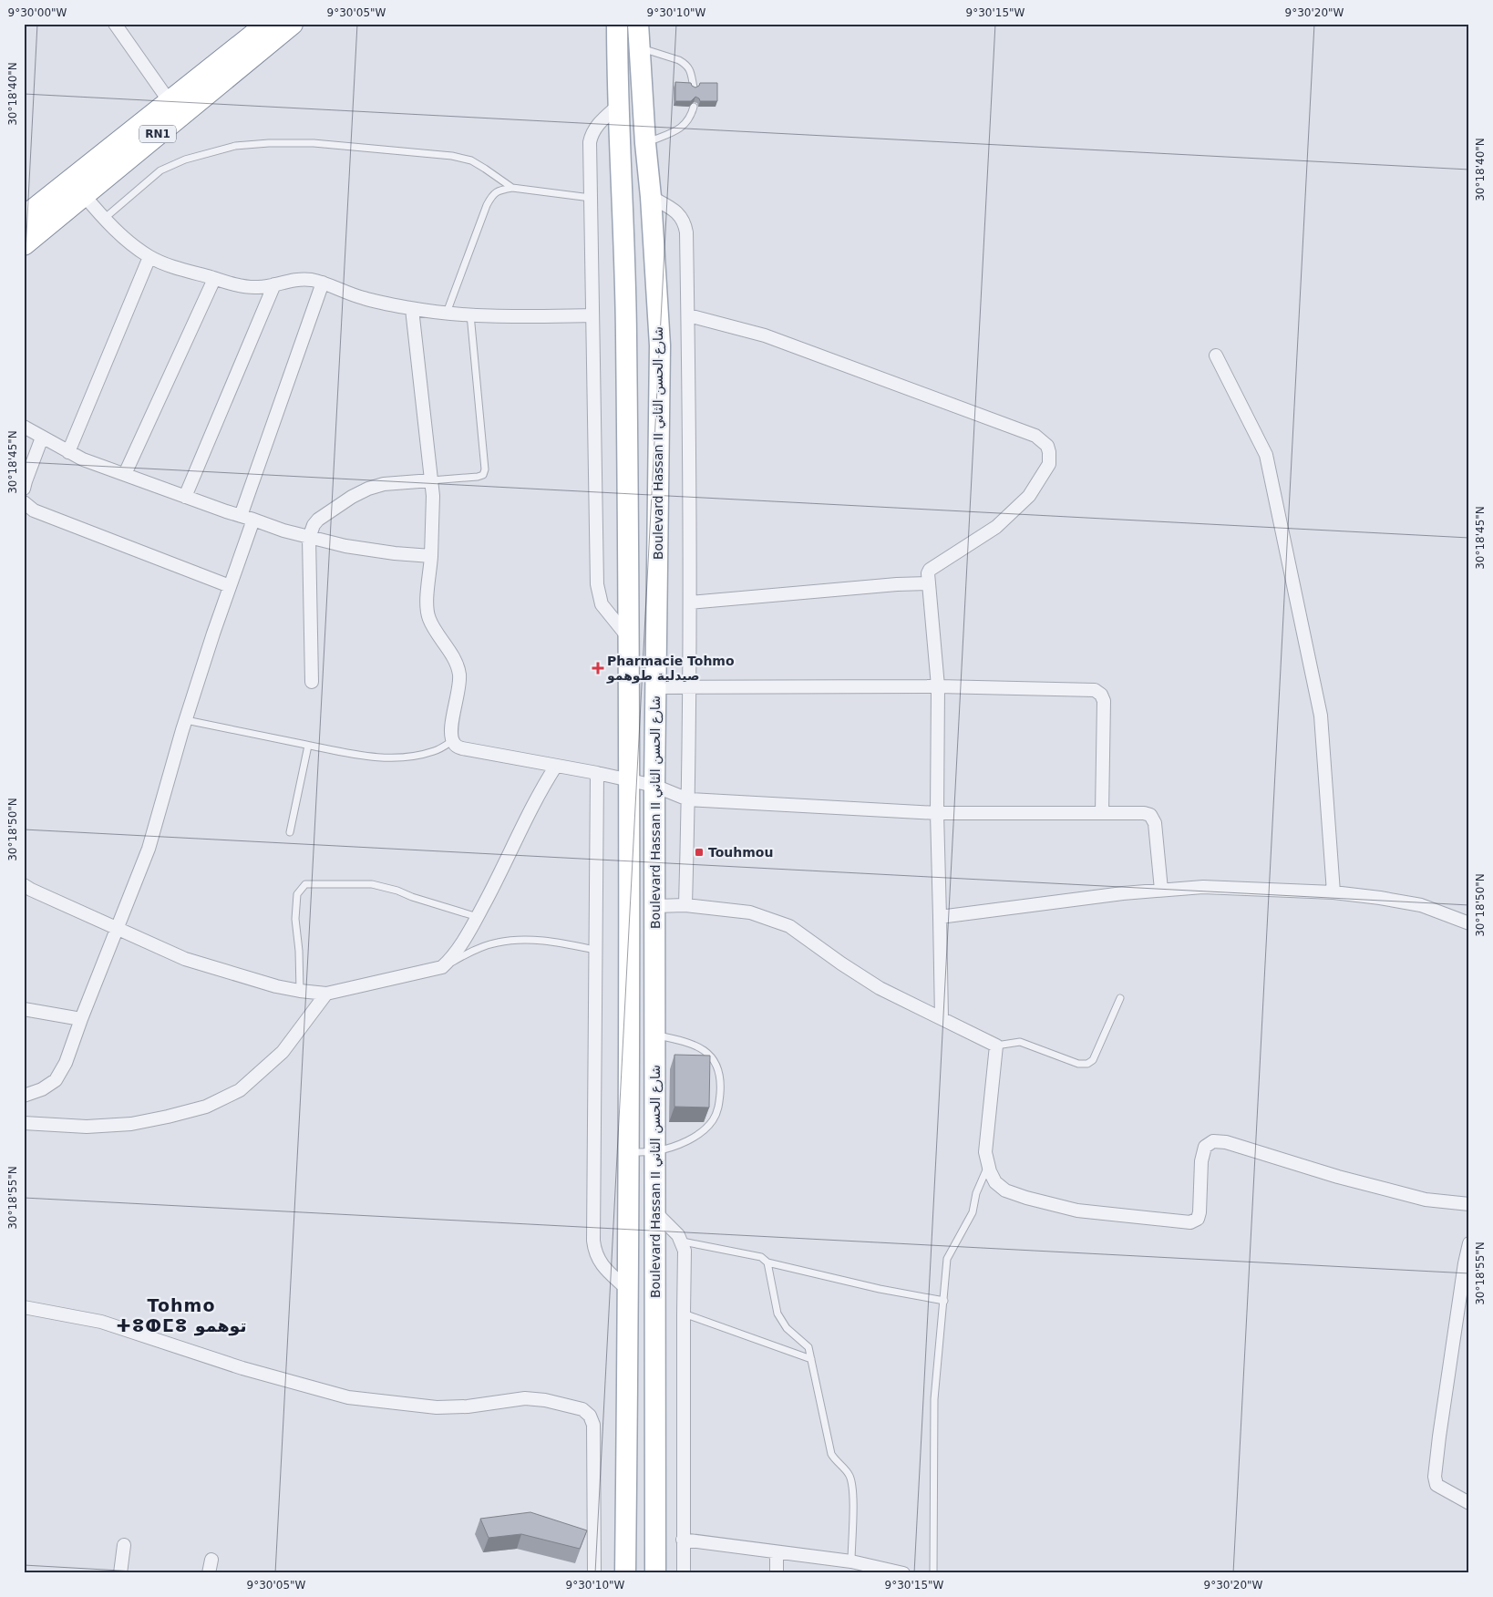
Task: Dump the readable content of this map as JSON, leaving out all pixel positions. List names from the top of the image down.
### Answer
{
  "streets": {
    "highway": ["RN1"],
    "main road": ["Boulevard Hassan II شارع الحسن الثاني"]
  },
  "districts": ["Tohmo ⵜⵓⵀⵎⵓ توهمو"],
  "places": {
    "health": ["Pharmacie Tohmo صيدلية طوهمو"],
    "transit": ["Touhmou"]
  },
  "coordinates": [
    "9°30'00\"W",
    "9°30'05\"W",
    "9°30'10\"W",
    "9°30'15\"W",
    "9°30'20\"W",
    "30°18'40\"N",
    "30°18'45\"N",
    "30°18'50\"N",
    "30°18'55\"N"
  ]
}
